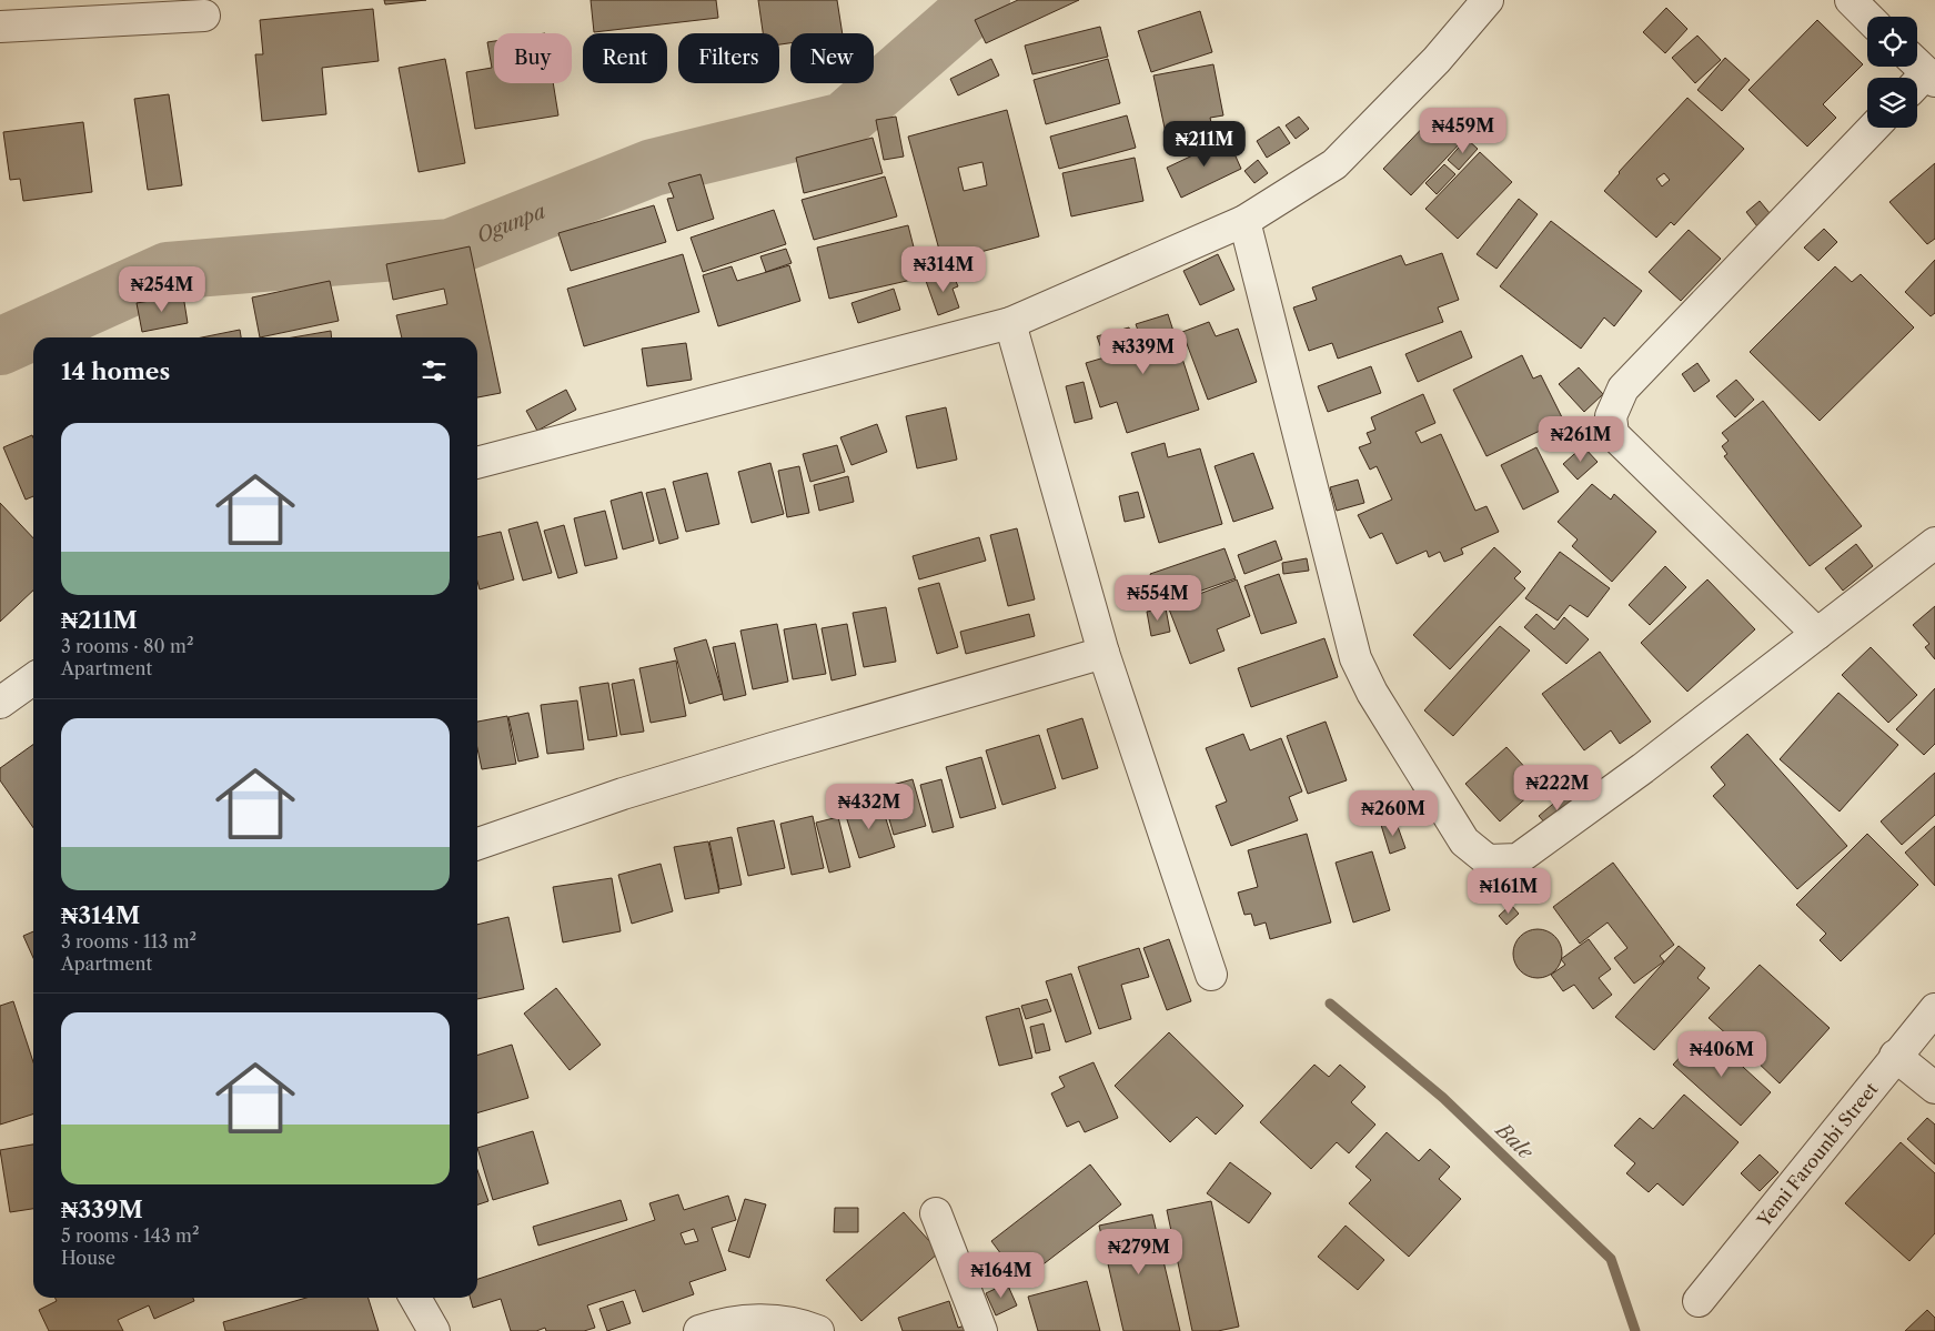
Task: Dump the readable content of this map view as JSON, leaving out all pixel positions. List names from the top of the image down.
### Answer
{
  "streets": {
    "street": ["Yemi Farounbi Street"]
  },
  "water": ["Ogunpa", "Bale"],
  "page": {
    "chip": [
      "Buy",
      "Rent",
      "Filters",
      "New"
    ],
    "price": [
      "₦459M",
      "₦211M",
      "₦314M",
      "₦254M",
      "₦339M",
      "₦261M",
      "₦554M",
      "₦222M",
      "₦432M",
      "₦260M",
      "₦161M",
      "₦406M",
      "₦279M",
      "₦164M"
    ],
    "heading": "14 homes",
    "list": [
      {
        "name": "₦211M",
        "note": "3 rooms · 80 m² · Apartment"
      },
      {
        "name": "₦314M",
        "note": "3 rooms · 113 m² · Apartment"
      },
      {
        "name": "₦339M",
        "note": "5 rooms · 143 m² · House"
      }
    ]
  }
}
